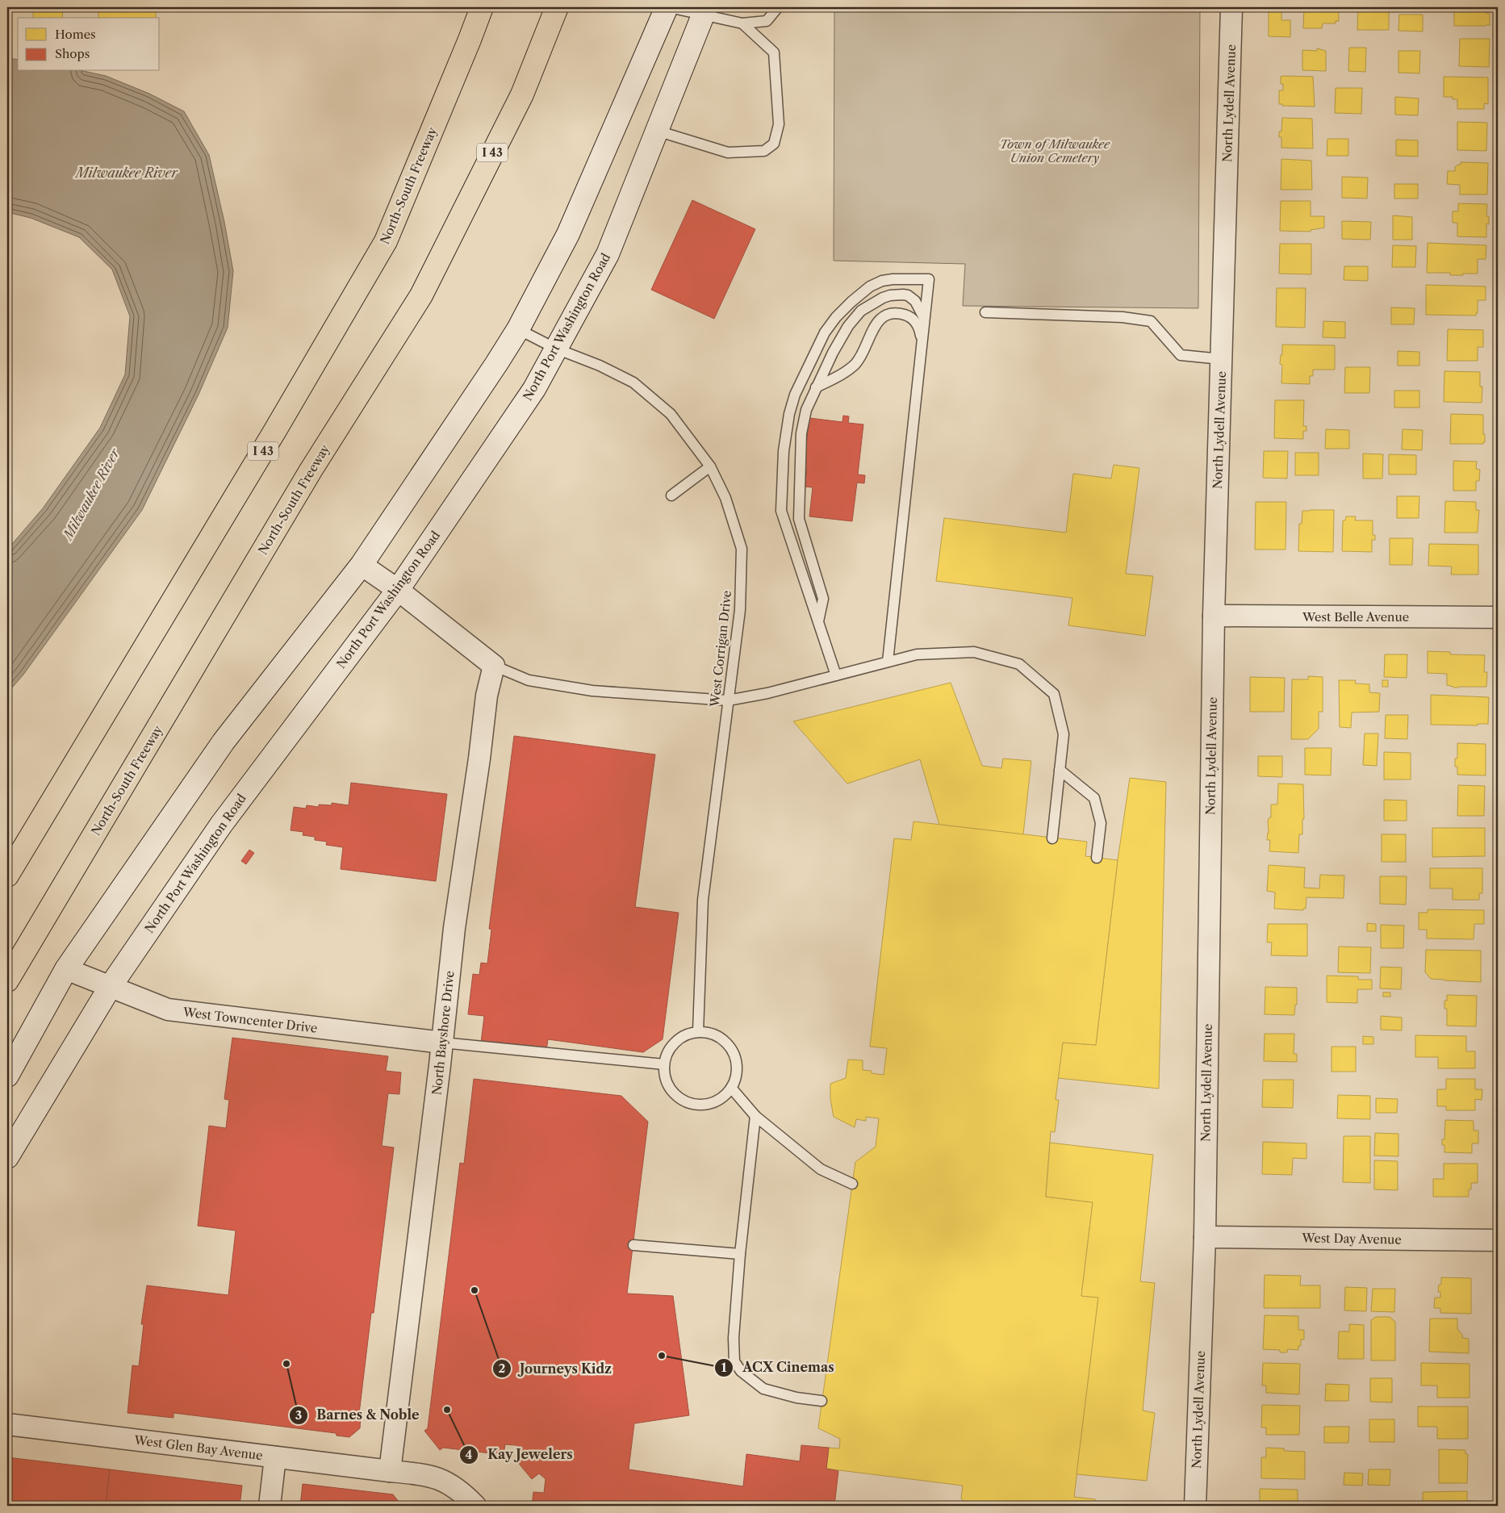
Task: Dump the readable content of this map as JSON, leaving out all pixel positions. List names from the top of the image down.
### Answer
{
  "streets": {
    "highway": ["I 43", "North-South Freeway"],
    "main road": ["North Port Washington Road"],
    "street": [
      "North Lydell Avenue",
      "West Belle Avenue",
      "West Towncenter Drive",
      "North Bayshore Drive",
      "West Day Avenue",
      "West Glen Bay Avenue"
    ],
    "lane": ["West Corrigan Drive"]
  },
  "crossings": [
    ["North Lydell Avenue", "West Belle Avenue"],
    ["North Lydell Avenue", "West Day Avenue"],
    ["North Port Washington Road", "West Corrigan Drive"],
    ["North Port Washington Road", "West Towncenter Drive"],
    ["West Towncenter Drive", "North Bayshore Drive"],
    ["North Bayshore Drive", "West Glen Bay Avenue"]
  ],
  "water": ["Milwaukee River"],
  "parks": ["Town of Milwaukee Union Cemetery"],
  "places": [
    "Journeys Kidz",
    "ACX Cinemas",
    "Barnes & Noble",
    "Kay Jewelers"
  ],
  "legend": ["Homes", "Shops"]
}
